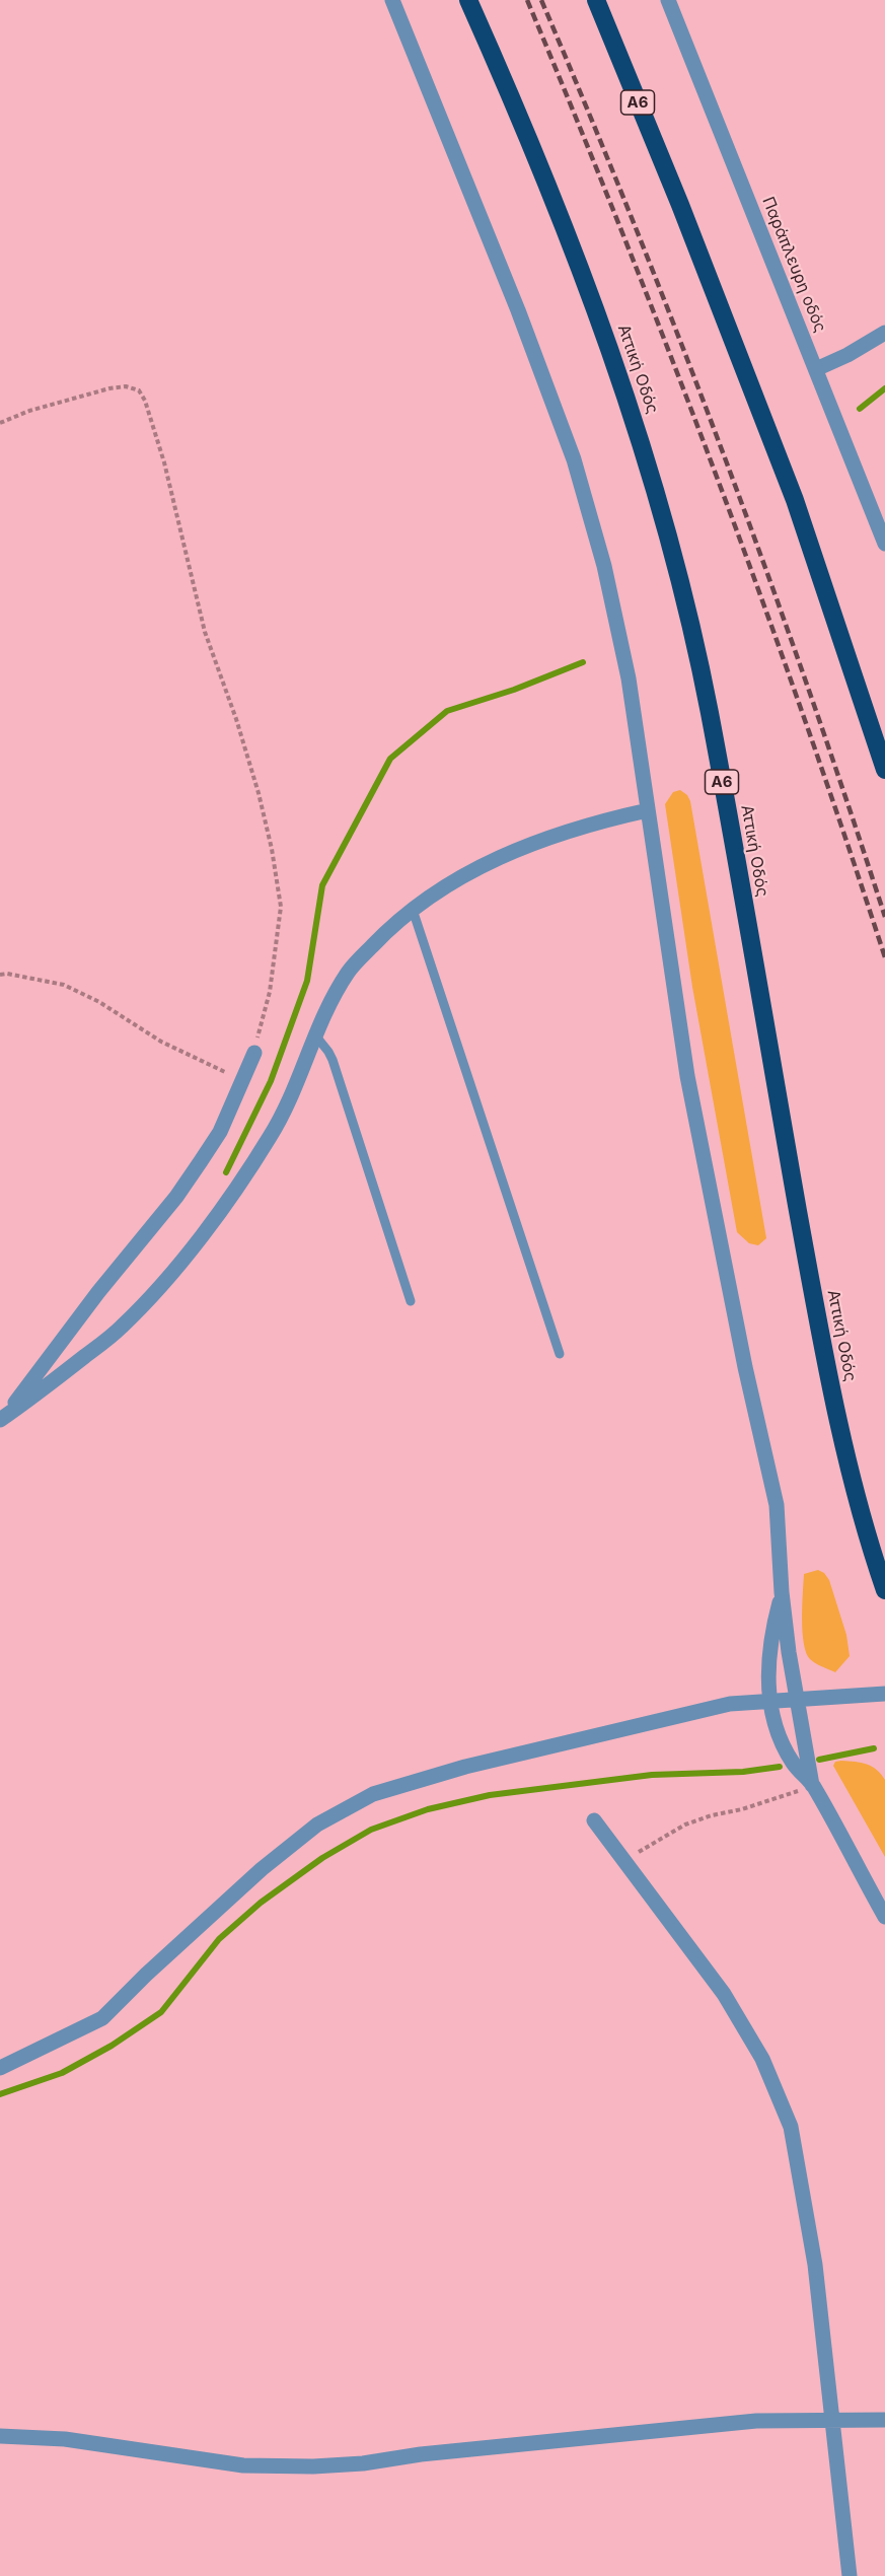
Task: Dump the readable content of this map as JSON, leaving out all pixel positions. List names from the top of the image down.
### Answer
{
  "streets": {
    "highway": ["Α6", "Αττική Οδός"],
    "street": ["Παράπλευρη οδός"]
  }
}
